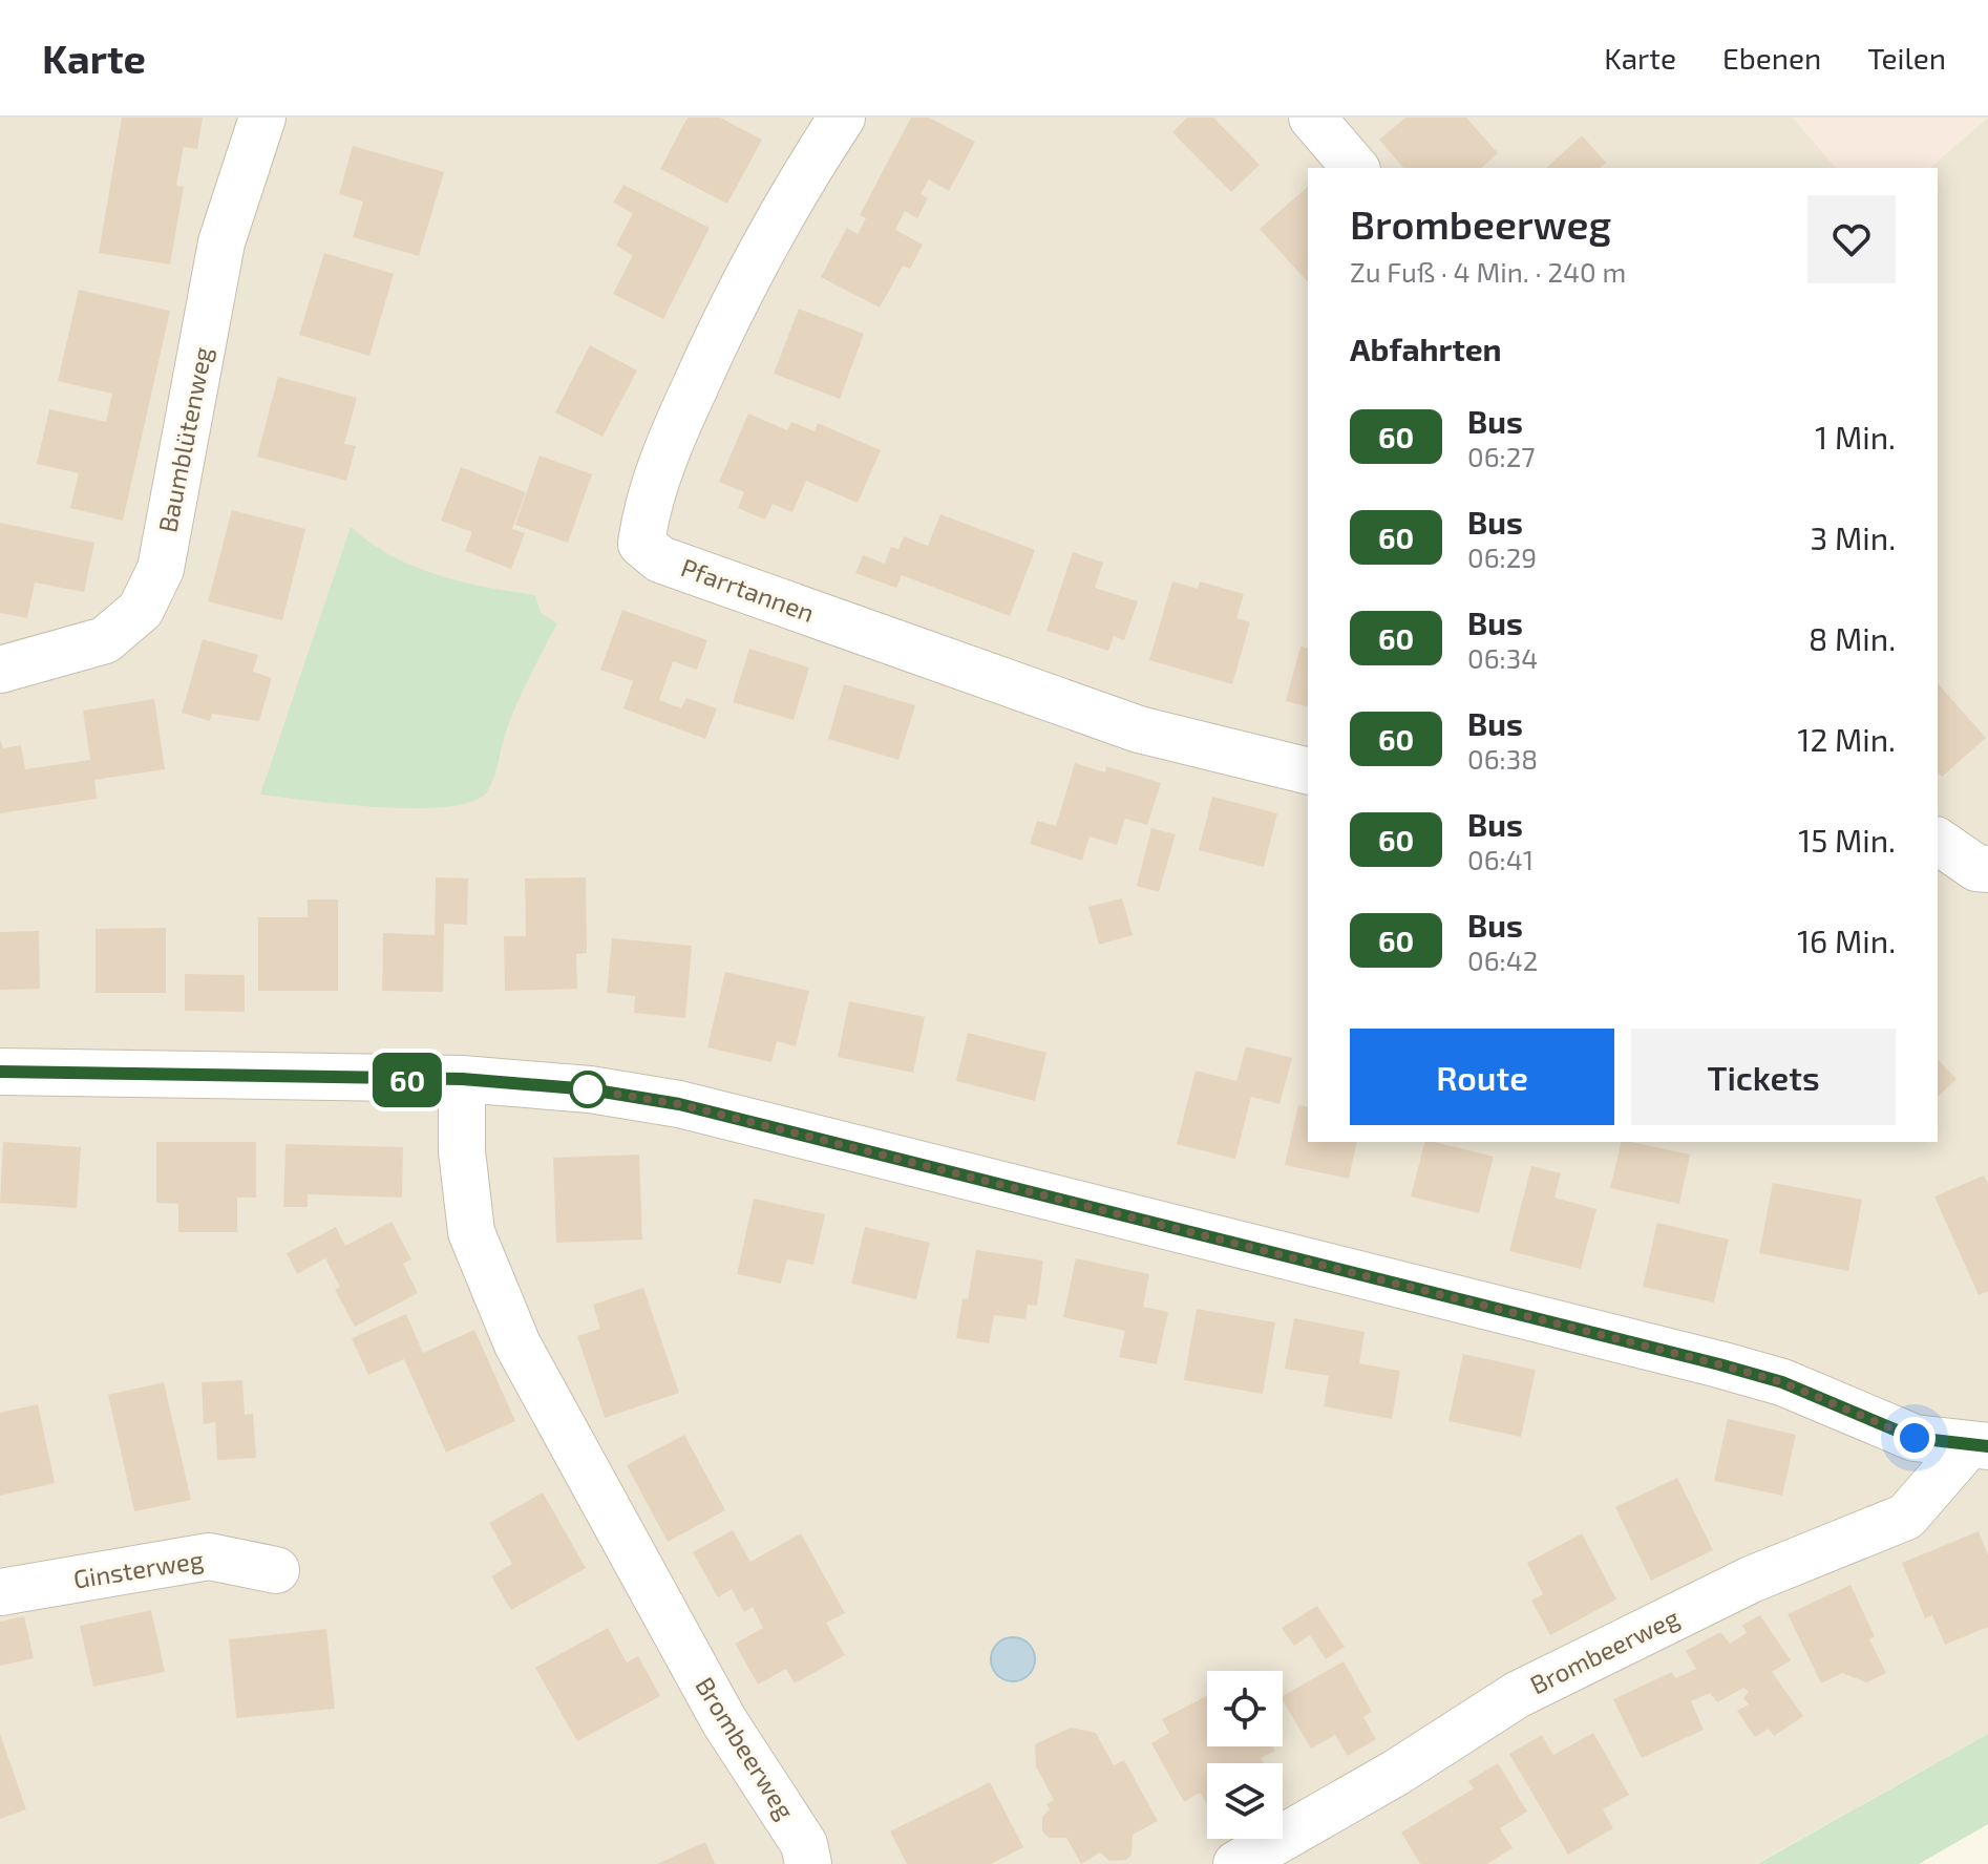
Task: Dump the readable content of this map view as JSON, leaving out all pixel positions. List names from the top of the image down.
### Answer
{
  "streets": {
    "street": [
      "Baumblütenweg",
      "Pfarrtannen",
      "Ginsterweg",
      "Brombeerweg"
    ]
  },
  "lines": ["bus line 60"],
  "page": {
    "header": "Karte",
    "nav": ["Karte", "Ebenen", "Teilen"],
    "on_map": "60",
    "heading": [
      ["Brombeerweg", "Zu Fuß · 4 Min. · 240 m"],
      "Abfahrten"
    ],
    "list": [
      {
        "mark": "60",
        "name": "Bus",
        "note": "06:27",
        "value": "1 Min."
      },
      {
        "mark": "60",
        "name": "Bus",
        "note": "06:29",
        "value": "3 Min."
      },
      {
        "mark": "60",
        "name": "Bus",
        "note": "06:34",
        "value": "8 Min."
      },
      {
        "mark": "60",
        "name": "Bus",
        "note": "06:38",
        "value": "12 Min."
      },
      {
        "mark": "60",
        "name": "Bus",
        "note": "06:41",
        "value": "15 Min."
      },
      {
        "mark": "60",
        "name": "Bus",
        "note": "06:42",
        "value": "16 Min."
      }
    ],
    "buttons": ["Route", "Tickets"]
  }
}
